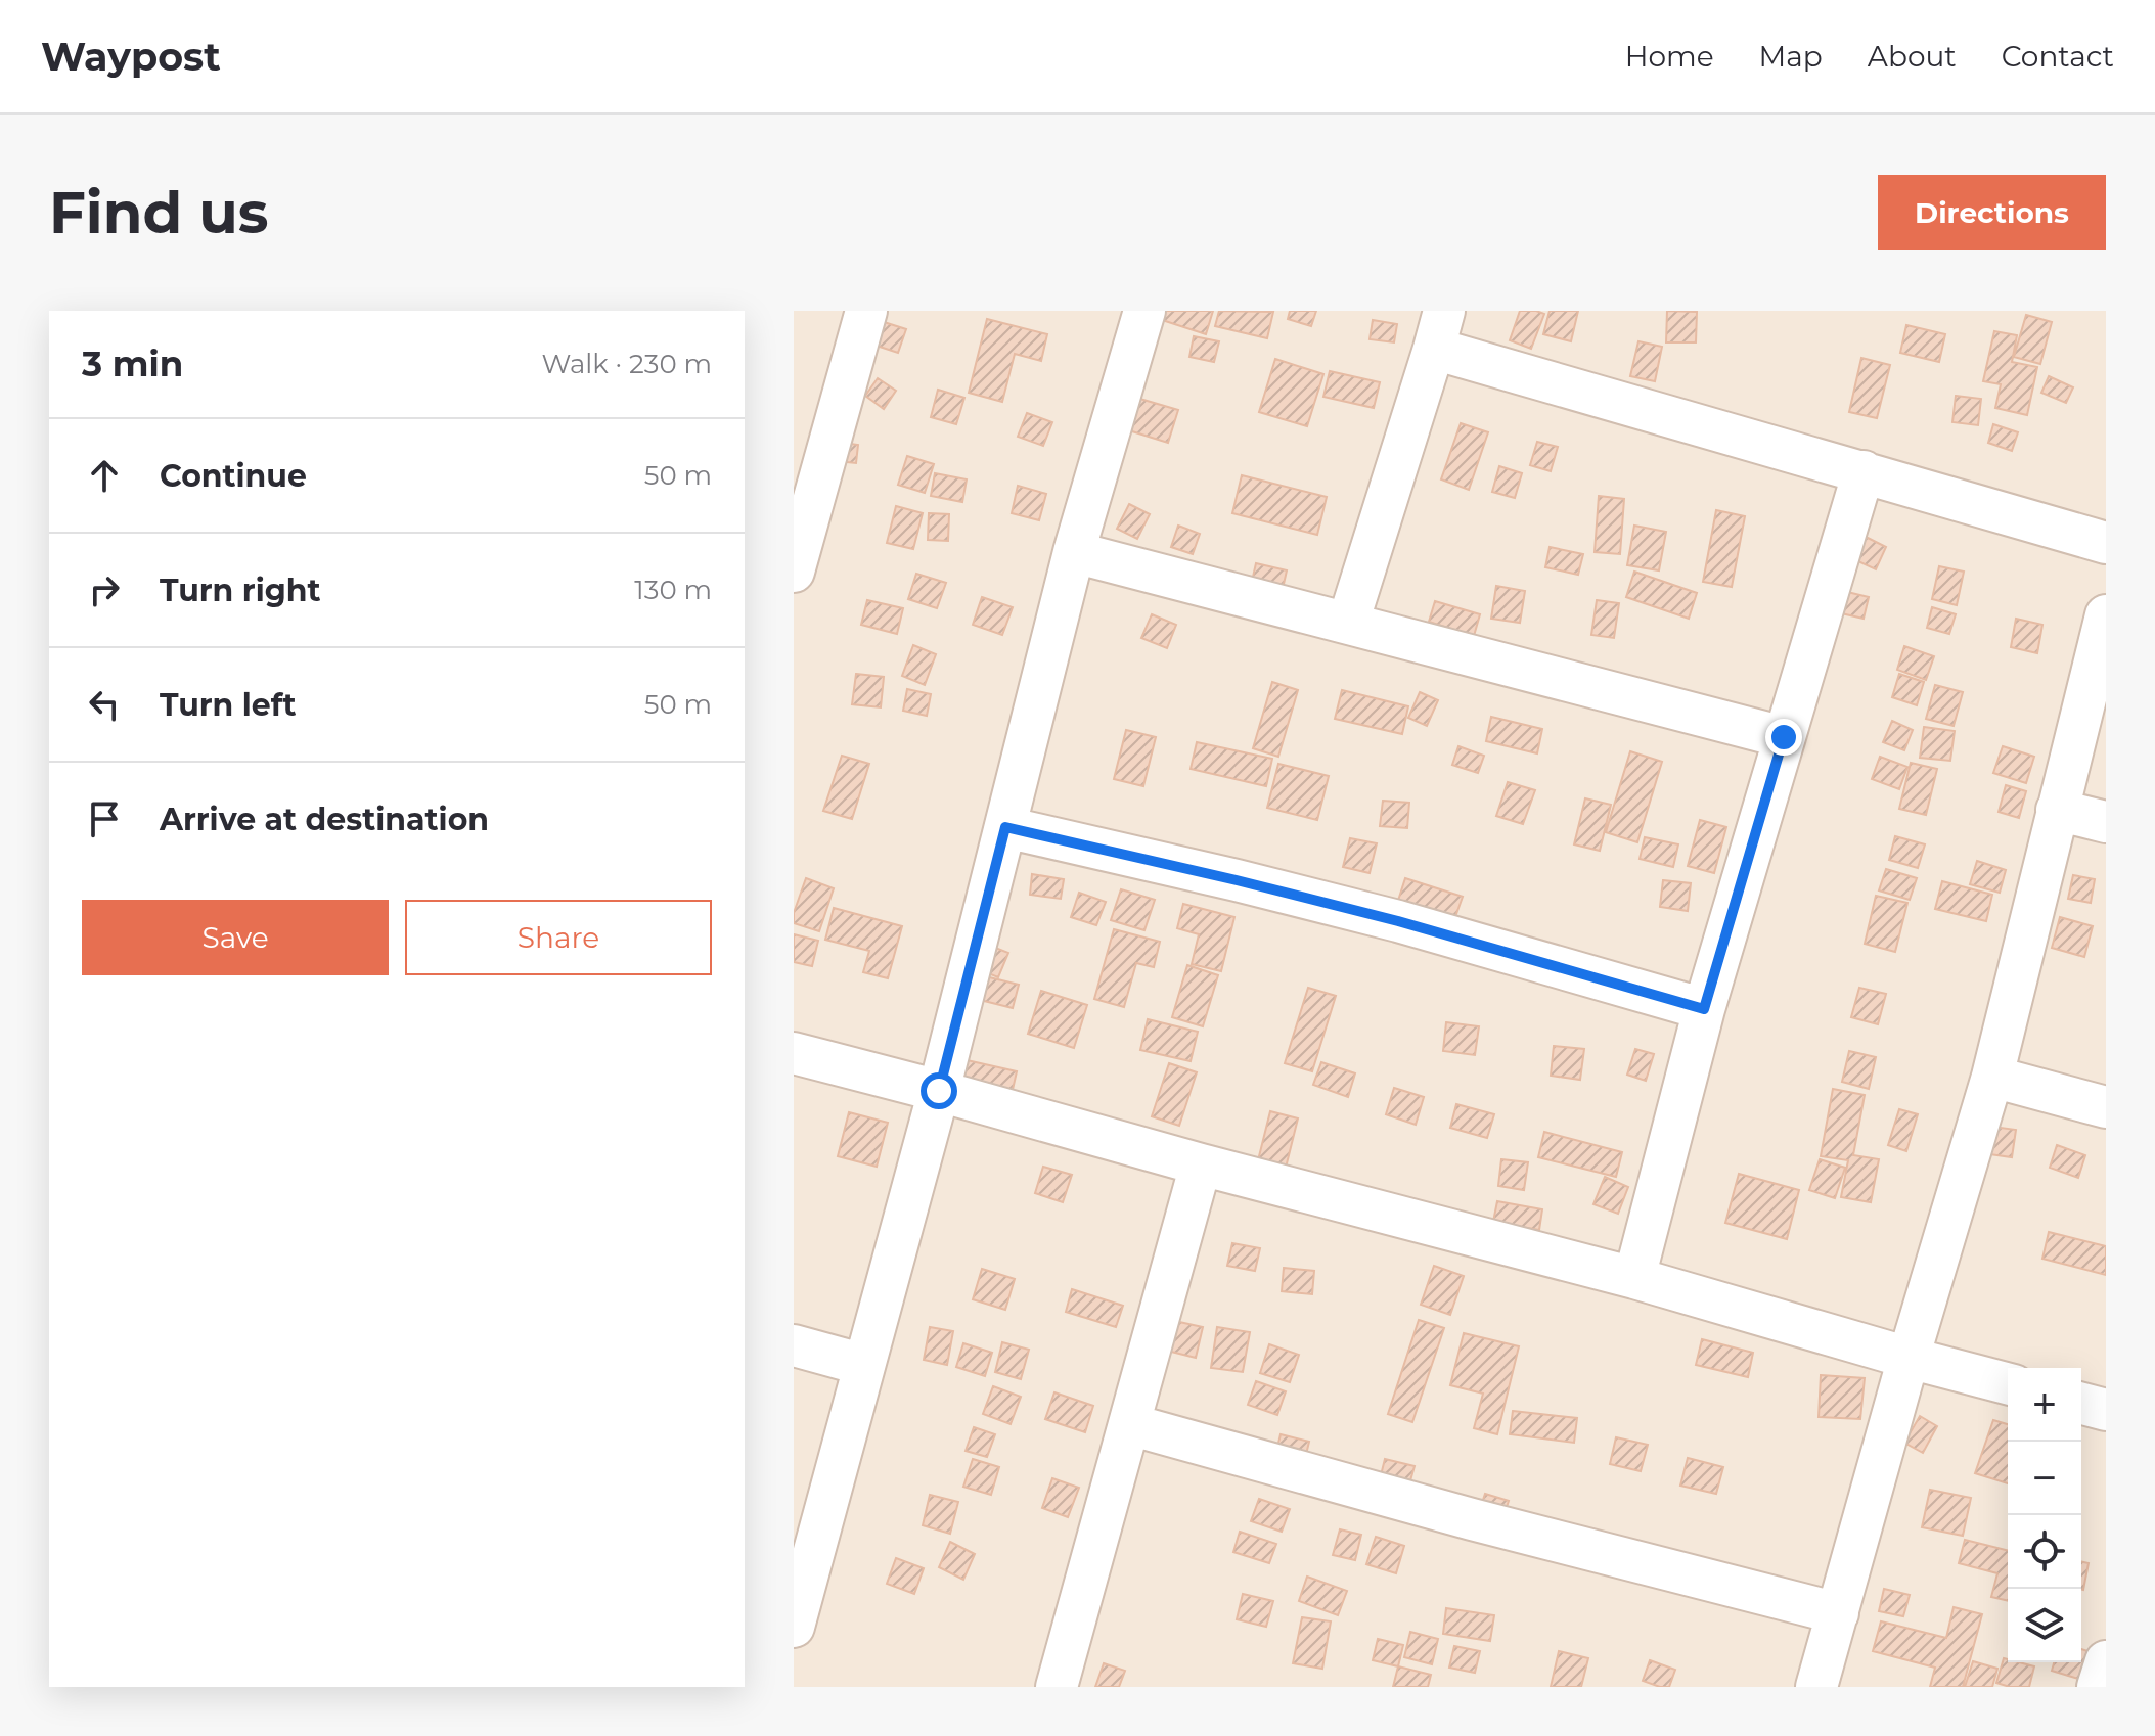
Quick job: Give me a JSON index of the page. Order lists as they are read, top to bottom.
{
  "page": {
    "header": "Waypost",
    "nav": [
      "Home",
      "Map",
      "About",
      "Contact"
    ],
    "buttons": [
      "Directions",
      ["Save", "Share"]
    ],
    "title": "Find us",
    "heading": ["3 min", "Walk · 230 m"],
    "list": [
      ["Continue", "50 m"],
      ["Turn right", "130 m"],
      ["Turn left", "50 m"],
      "Arrive at destination"
    ],
    "map_buttons": ["+", "−"]
  }
}
